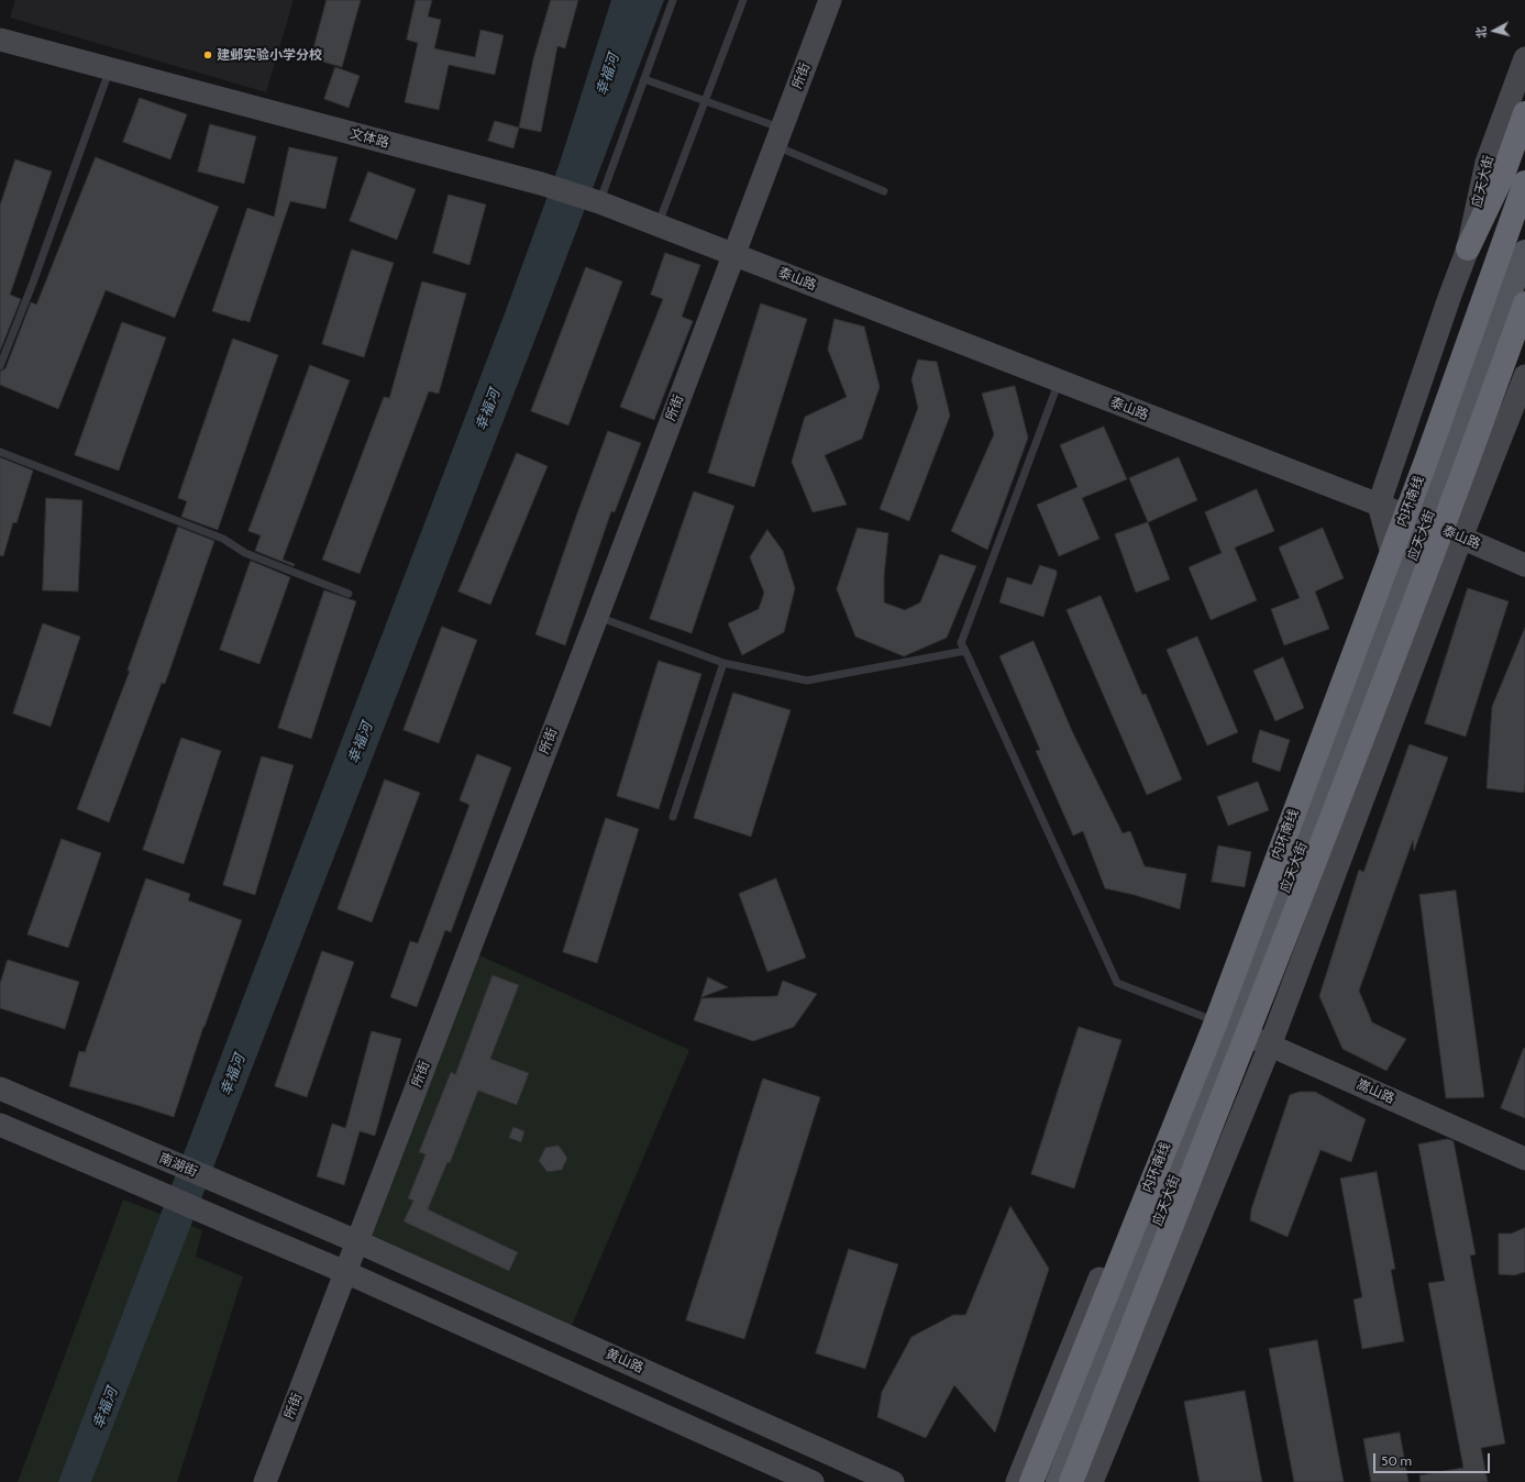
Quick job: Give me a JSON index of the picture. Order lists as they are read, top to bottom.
{
  "streets": {
    "highway": ["内环南线"],
    "main road": ["应天大街"],
    "street": [
      "所街",
      "文体路",
      "泰山路",
      "嵩山路",
      "南湖街",
      "黄山路"
    ]
  },
  "crossings": [
    ["所街", "文体路"],
    ["所街", "泰山路"],
    ["所街", "南湖街"],
    ["所街", "黄山路"],
    ["文体路", "泰山路"],
    ["应天大街", "泰山路"],
    ["应天大街", "嵩山路"],
    ["南湖街", "黄山路"]
  ],
  "water": ["幸福河"],
  "places": ["建邺实验小学分校"],
  "scale_bar": "50 m",
  "north": "left"
}
